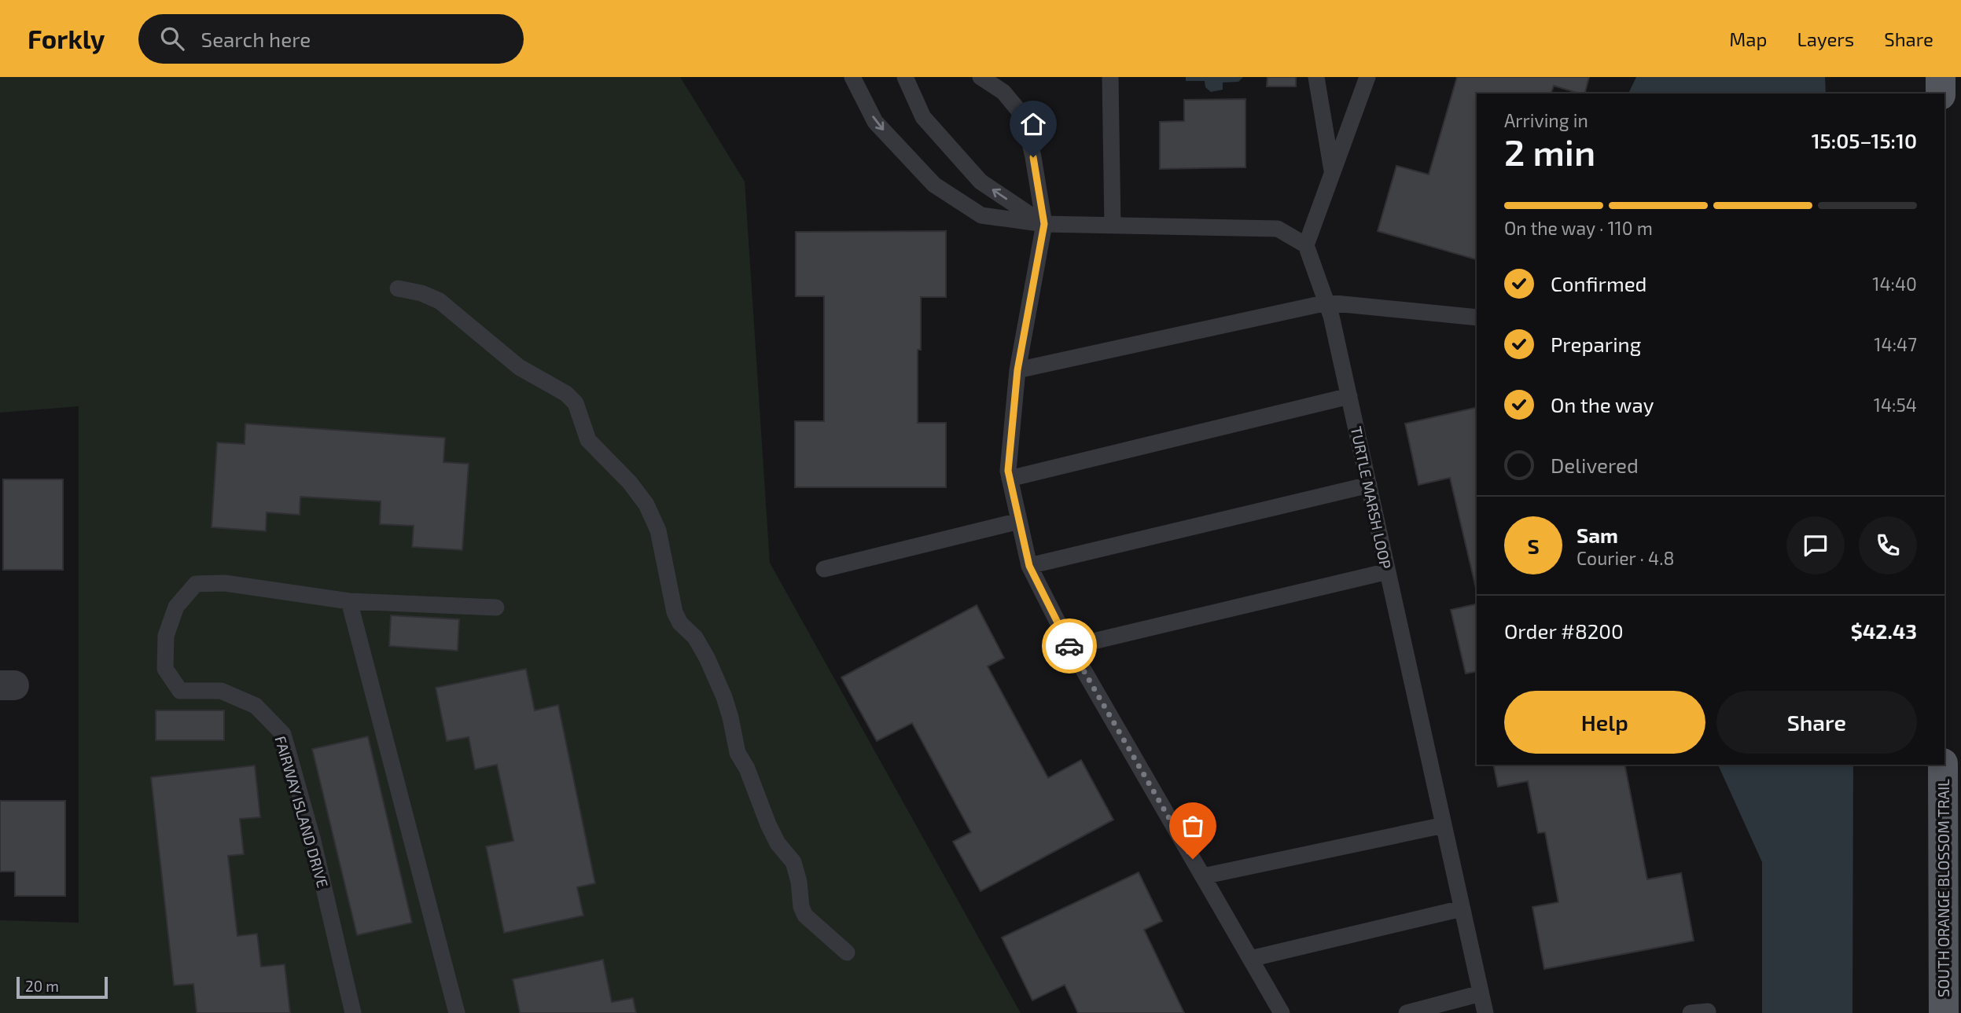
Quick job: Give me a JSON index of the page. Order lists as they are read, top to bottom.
{
  "streets": {
    "main road": ["SOUTH ORANGE BLOSSOM TRAIL"],
    "lane": ["TURTLE MARSH LOOP", "FAIRWAY ISLAND DRIVE"]
  },
  "scale_bar": "20 m",
  "page": {
    "header": "Forkly",
    "search": "Search here",
    "nav": ["Map", "Layers", "Share"],
    "heading": ["2 min", "Arriving in", "15:05–15:10"],
    "panel": [
      "Sam",
      "Courier · 4.8",
      "Order #8200",
      "$42.43"
    ],
    "bar": "On the way · 110 m",
    "list": [
      ["Confirmed", "14:40"],
      ["Preparing", "14:47"],
      ["On the way", "14:54"],
      "Delivered"
    ],
    "round": "S",
    "buttons": ["Help", "Share"],
    "scale": "20 m"
  }
}
